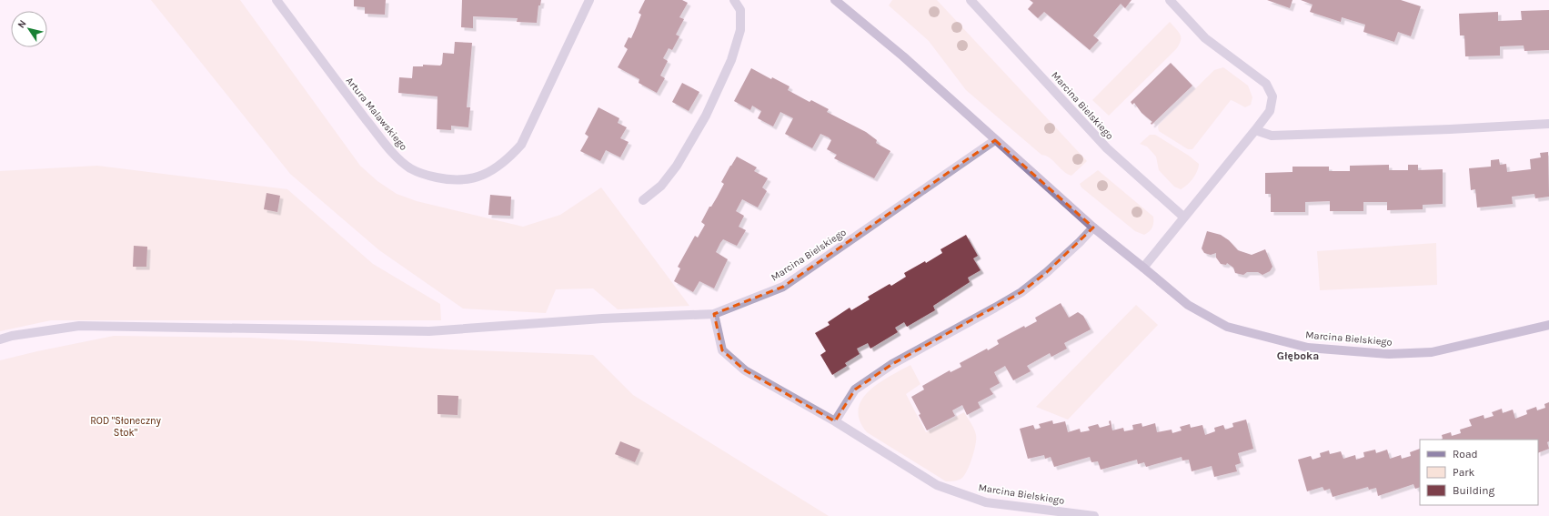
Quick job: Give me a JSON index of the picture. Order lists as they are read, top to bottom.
{
  "streets": {
    "street": ["Marcina Bielskiego", "Artura Malawskiego"]
  },
  "districts": ["Głęboka"],
  "parks": ["ROD \"Słoneczny Stok\""],
  "legend": ["Road", "Park", "Building"],
  "north": "top left"
}
